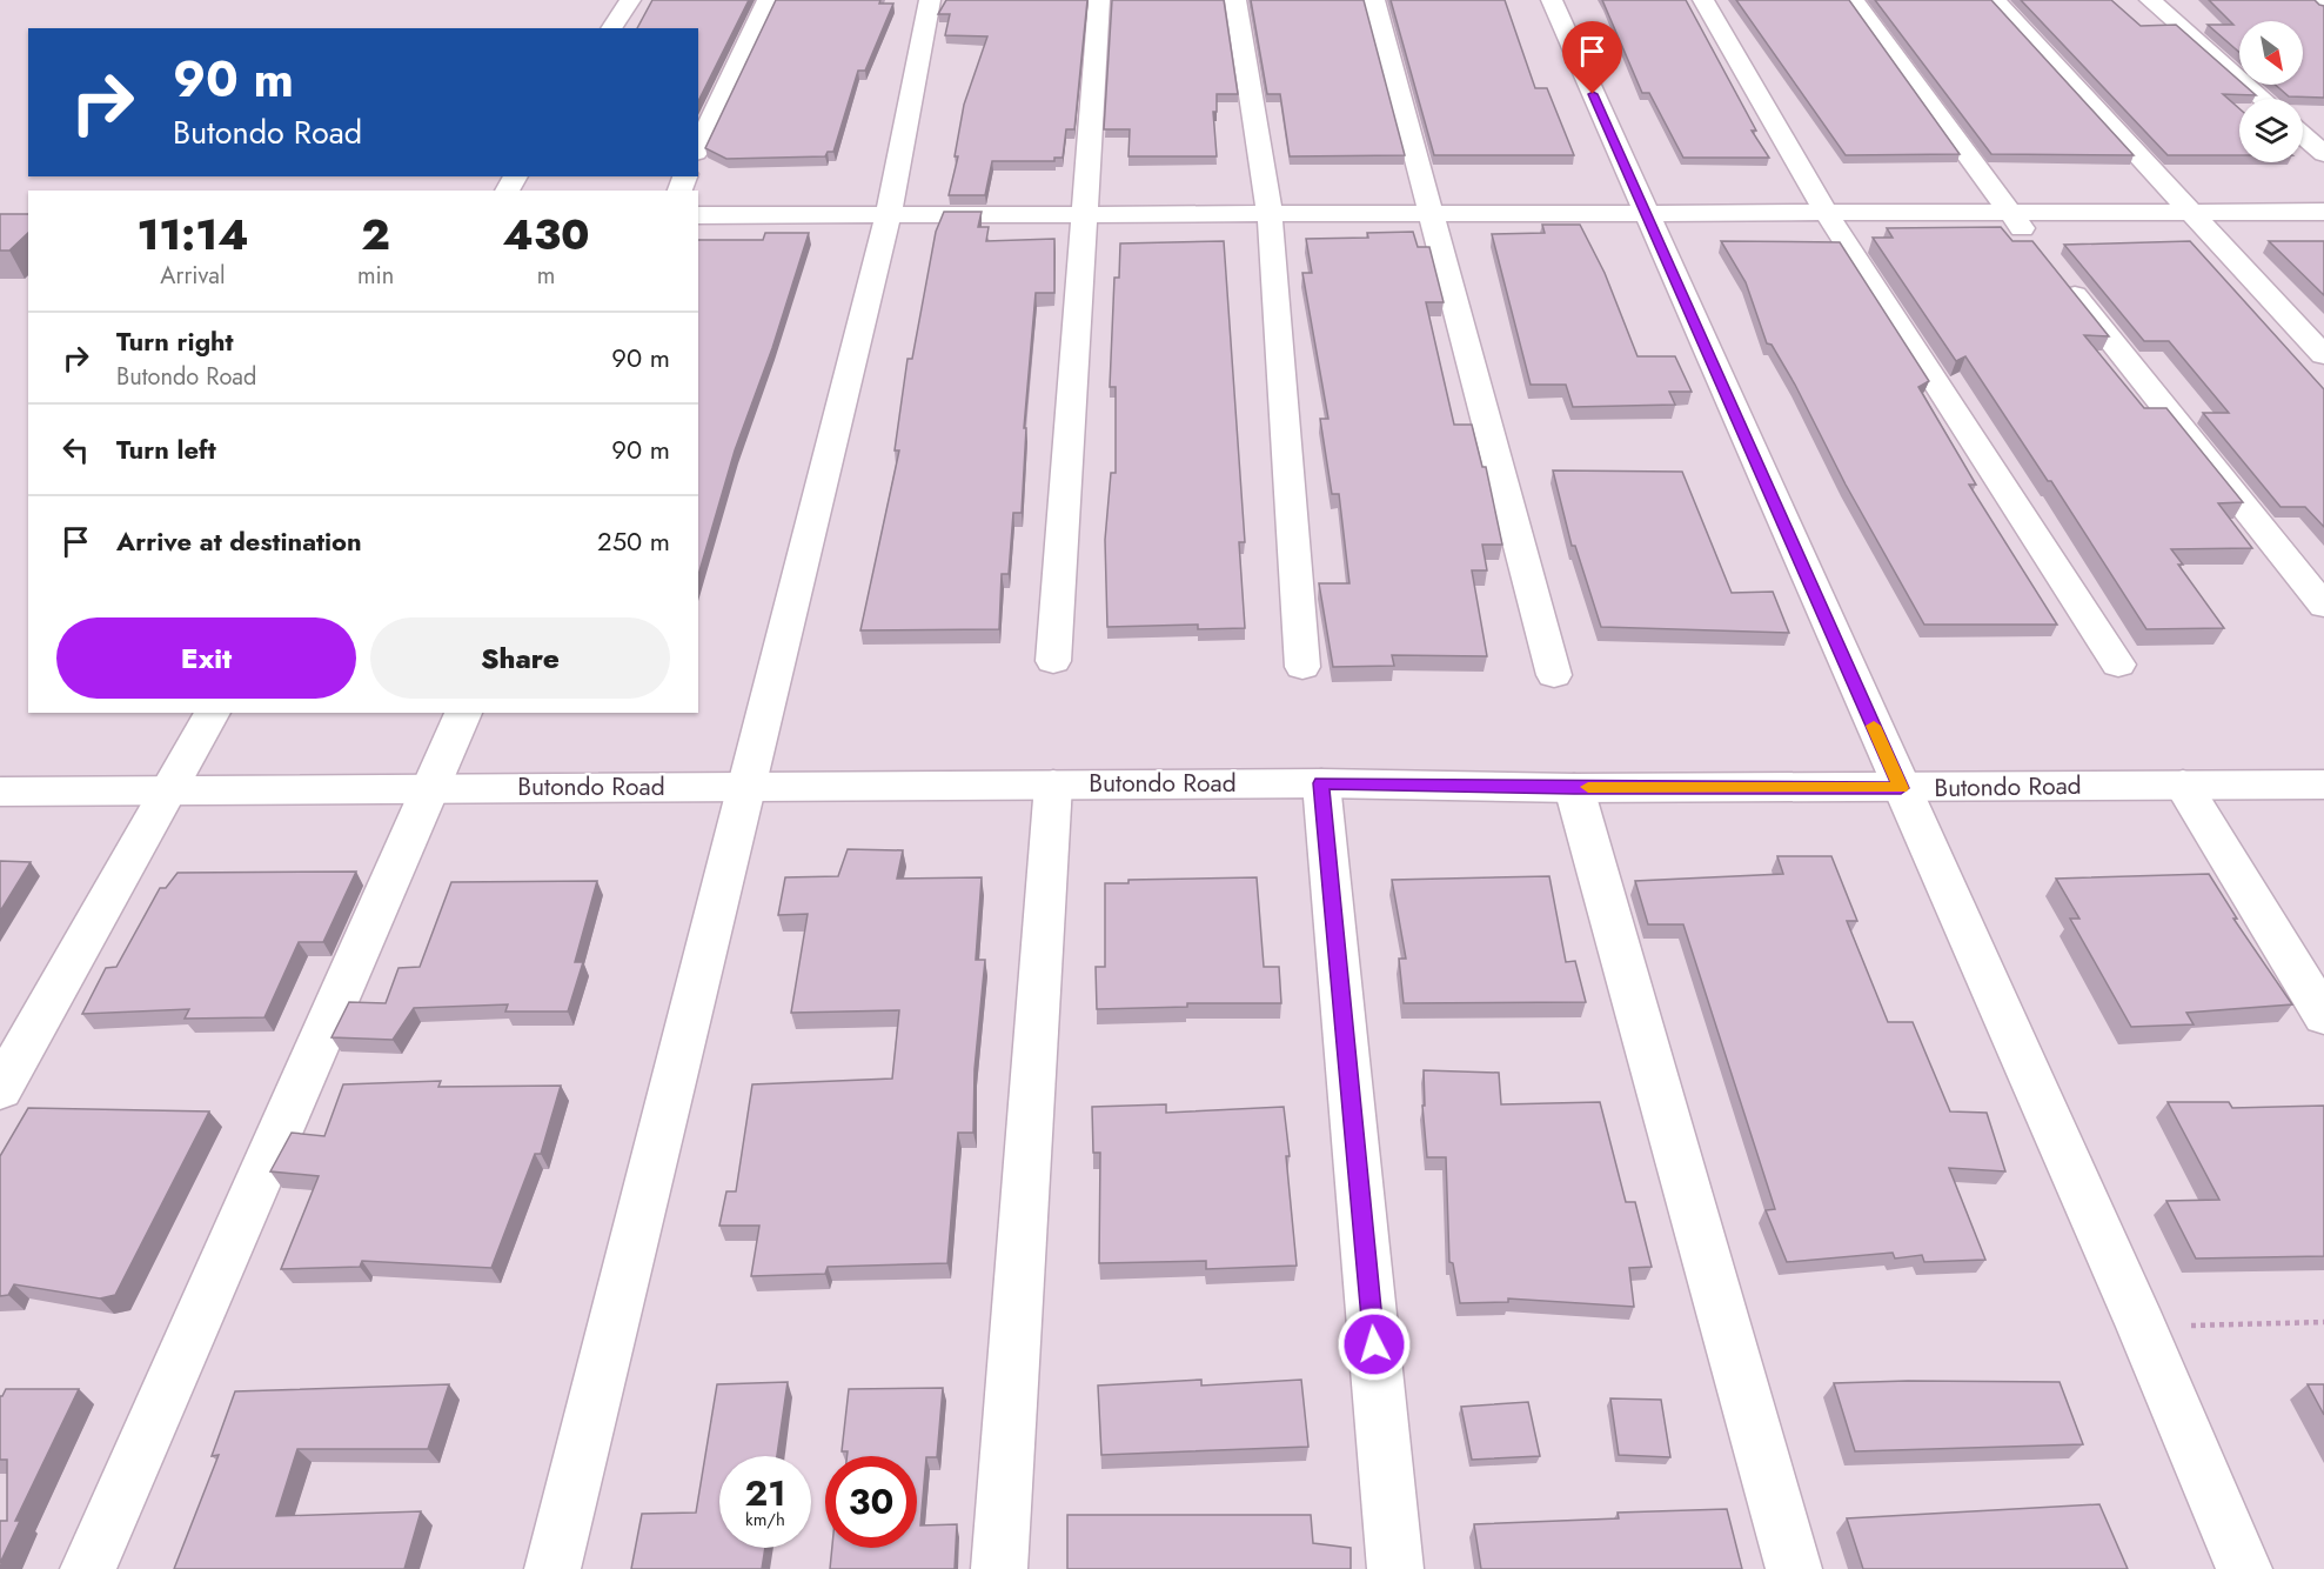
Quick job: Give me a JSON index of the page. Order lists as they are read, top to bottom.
{
  "streets": {
    "street": ["Butondo Road"]
  },
  "north": "bottom right",
  "page": {
    "turn": ["90 m", "Butondo Road"],
    "eta": [
      "11:14",
      "Arrival",
      "2",
      "min",
      "430",
      "m"
    ],
    "list": [
      {
        "name": "Turn right",
        "note": "Butondo Road",
        "value": "90 m"
      },
      {
        "name": "Turn left",
        "value": "90 m"
      },
      {
        "name": "Arrive at destination",
        "value": "250 m"
      }
    ],
    "buttons": ["Exit", "Share"],
    "speed": "21 km/h",
    "limit": "30"
  }
}
